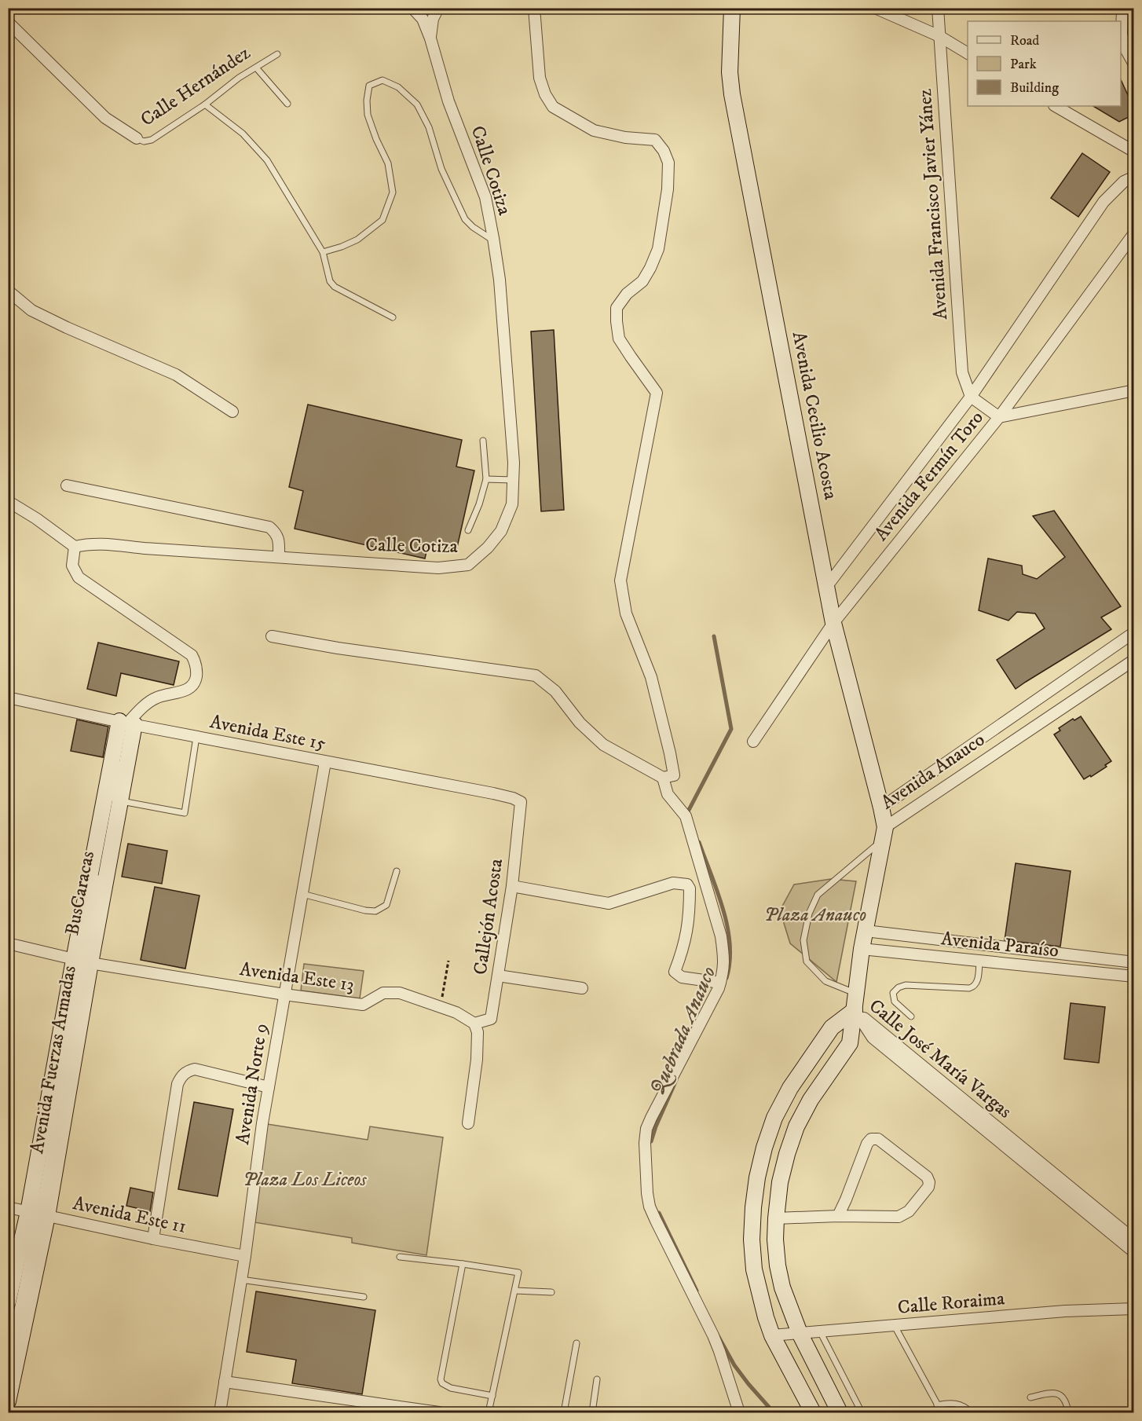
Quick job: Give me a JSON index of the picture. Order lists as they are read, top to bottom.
{
  "streets": {
    "main road": ["Avenida Cecilio Acosta", "Avenida Anauco", "Avenida Fuerzas Armadas"],
    "street": [
      "Calle Hernández",
      "Calle Cotiza",
      "Avenida Francisco Javier Yánez",
      "Avenida Fermín Toro",
      "Avenida Este 15",
      "Callejón Acosta",
      "Avenida Paraíso",
      "Avenida Este 13",
      "Calle José María Vargas",
      "Avenida Norte 9",
      "Avenida Este 11",
      "Calle Roraima"
    ],
    "lane": ["BusCaracas"]
  },
  "crossings": [
    ["Avenida Francisco Javier Yánez", "Avenida Fermín Toro"],
    ["Avenida Cecilio Acosta", "Avenida Fermín Toro"],
    ["Avenida Cecilio Acosta", "Avenida Anauco"],
    ["Avenida Este 15", "Callejón Acosta"],
    ["Avenida Este 15", "Avenida Fuerzas Armadas"],
    ["Avenida Este 15", "Avenida Norte 9"],
    ["Avenida Anauco", "Avenida Paraíso"],
    ["Avenida Anauco", "Calle José María Vargas"],
    ["Avenida Anauco", "Calle Roraima"],
    ["BusCaracas", "Avenida Este 13"],
    ["BusCaracas", "Avenida Fuerzas Armadas"],
    ["Callejón Acosta", "Avenida Este 13"],
    ["Avenida Este 13", "Avenida Fuerzas Armadas"],
    ["Avenida Este 13", "Avenida Norte 9"],
    ["Avenida Fuerzas Armadas", "Avenida Este 11"],
    ["Avenida Norte 9", "Avenida Este 11"]
  ],
  "water": ["Quebrada Anauco"],
  "parks": ["Plaza Anauco", "Plaza Los Liceos"],
  "legend": ["Road", "Park", "Building"]
}
